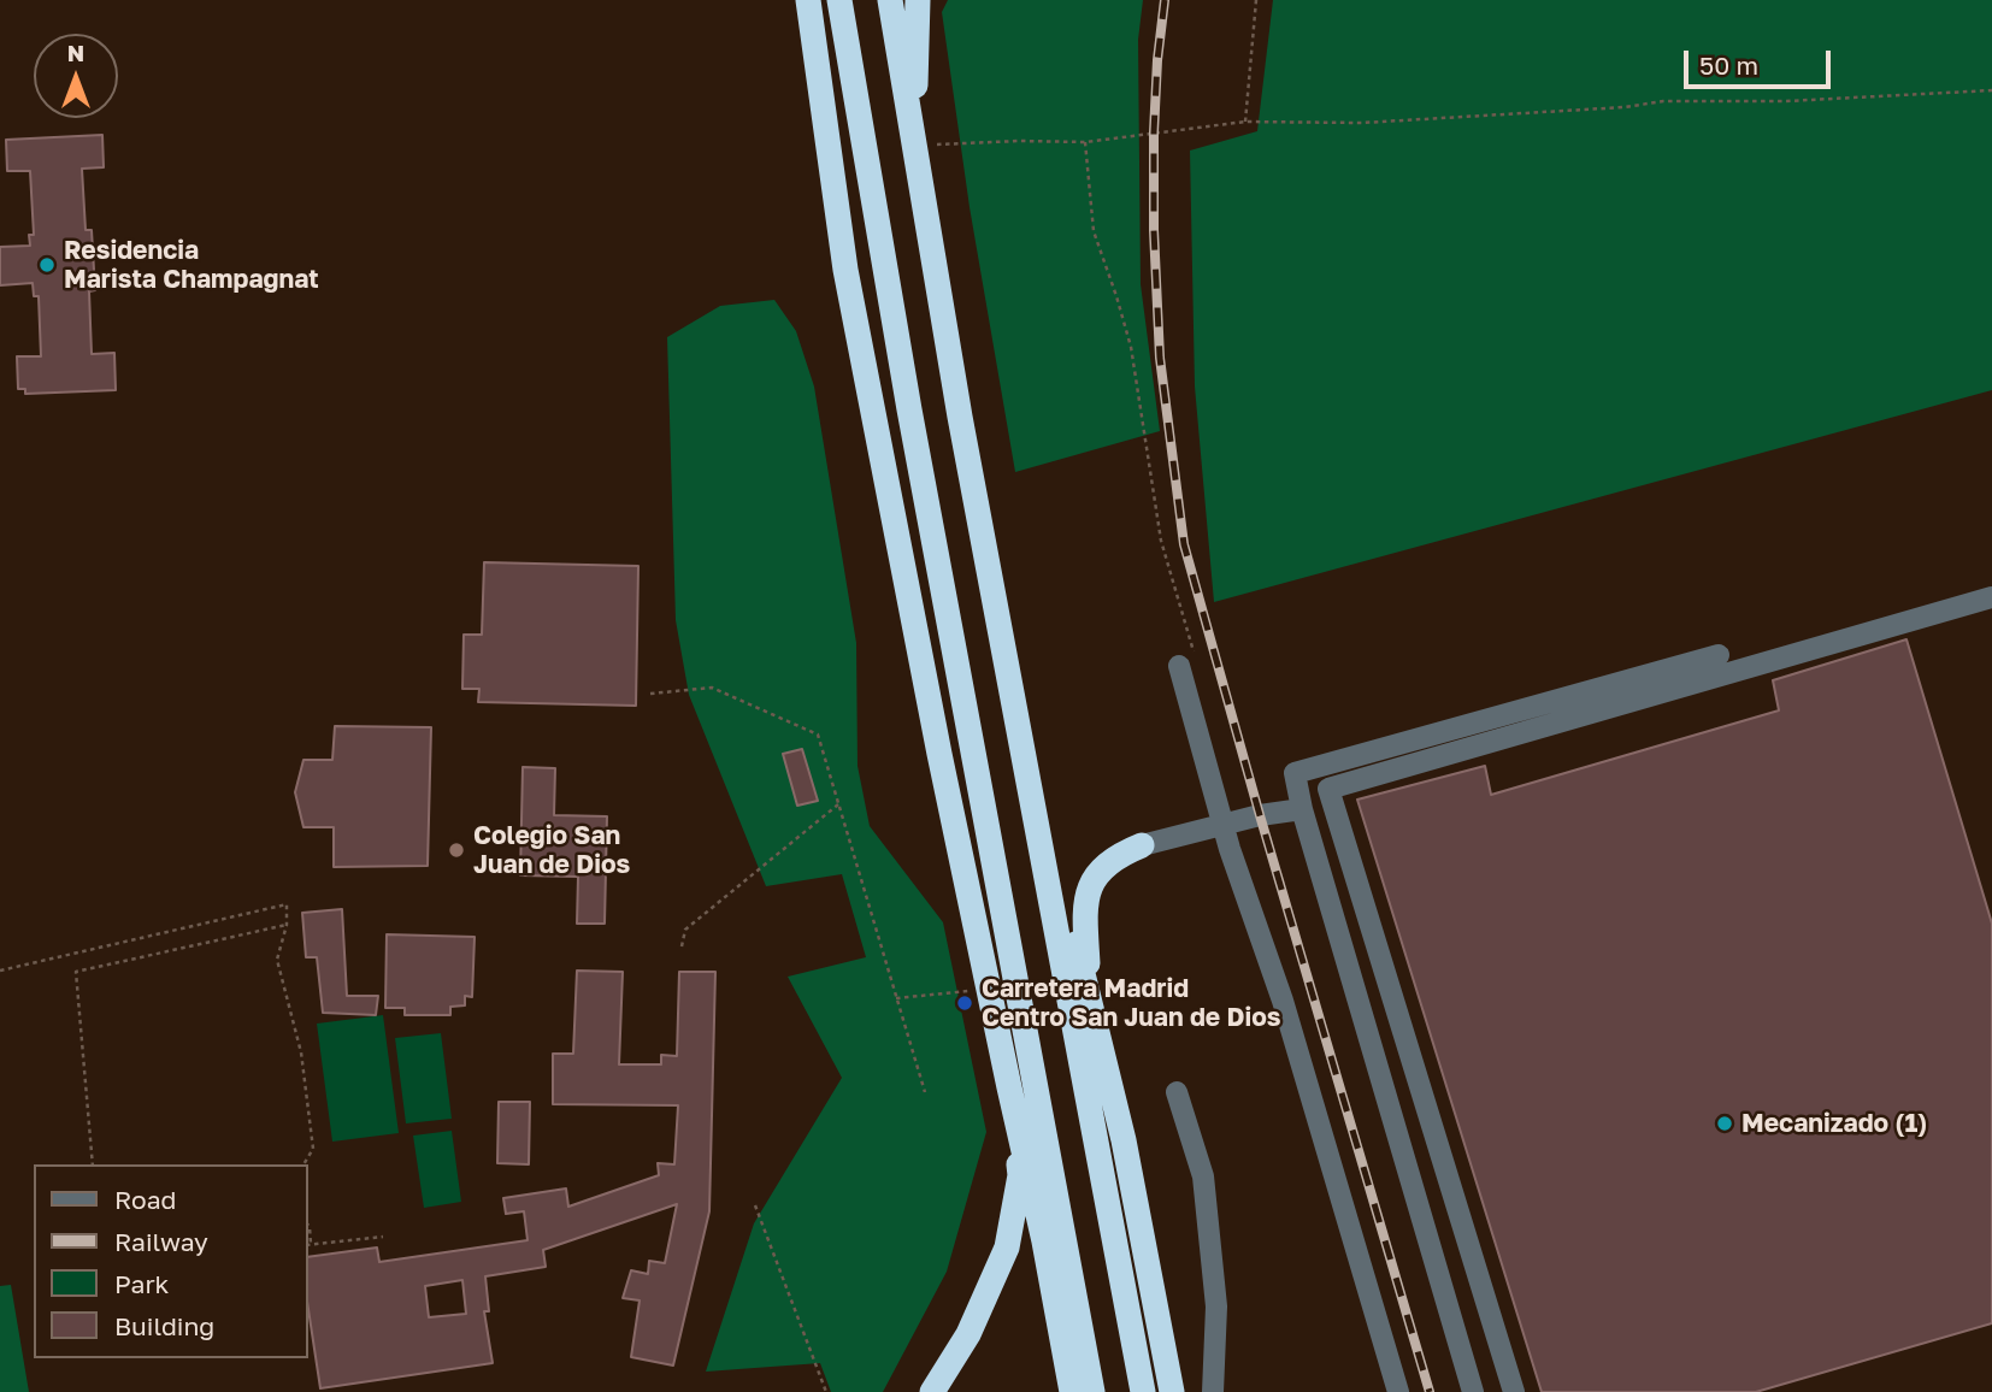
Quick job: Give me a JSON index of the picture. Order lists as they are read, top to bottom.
{
  "places": [
    "Residencia Marista Champagnat",
    "Colegio San Juan de Dios",
    "Carretera Madrid Centro San Juan de Dios",
    "Mecanizado (1)"
  ],
  "legend": [
    "Road",
    "Railway",
    "Park",
    "Building"
  ],
  "scale_bar": "50 m",
  "north": "top"
}
